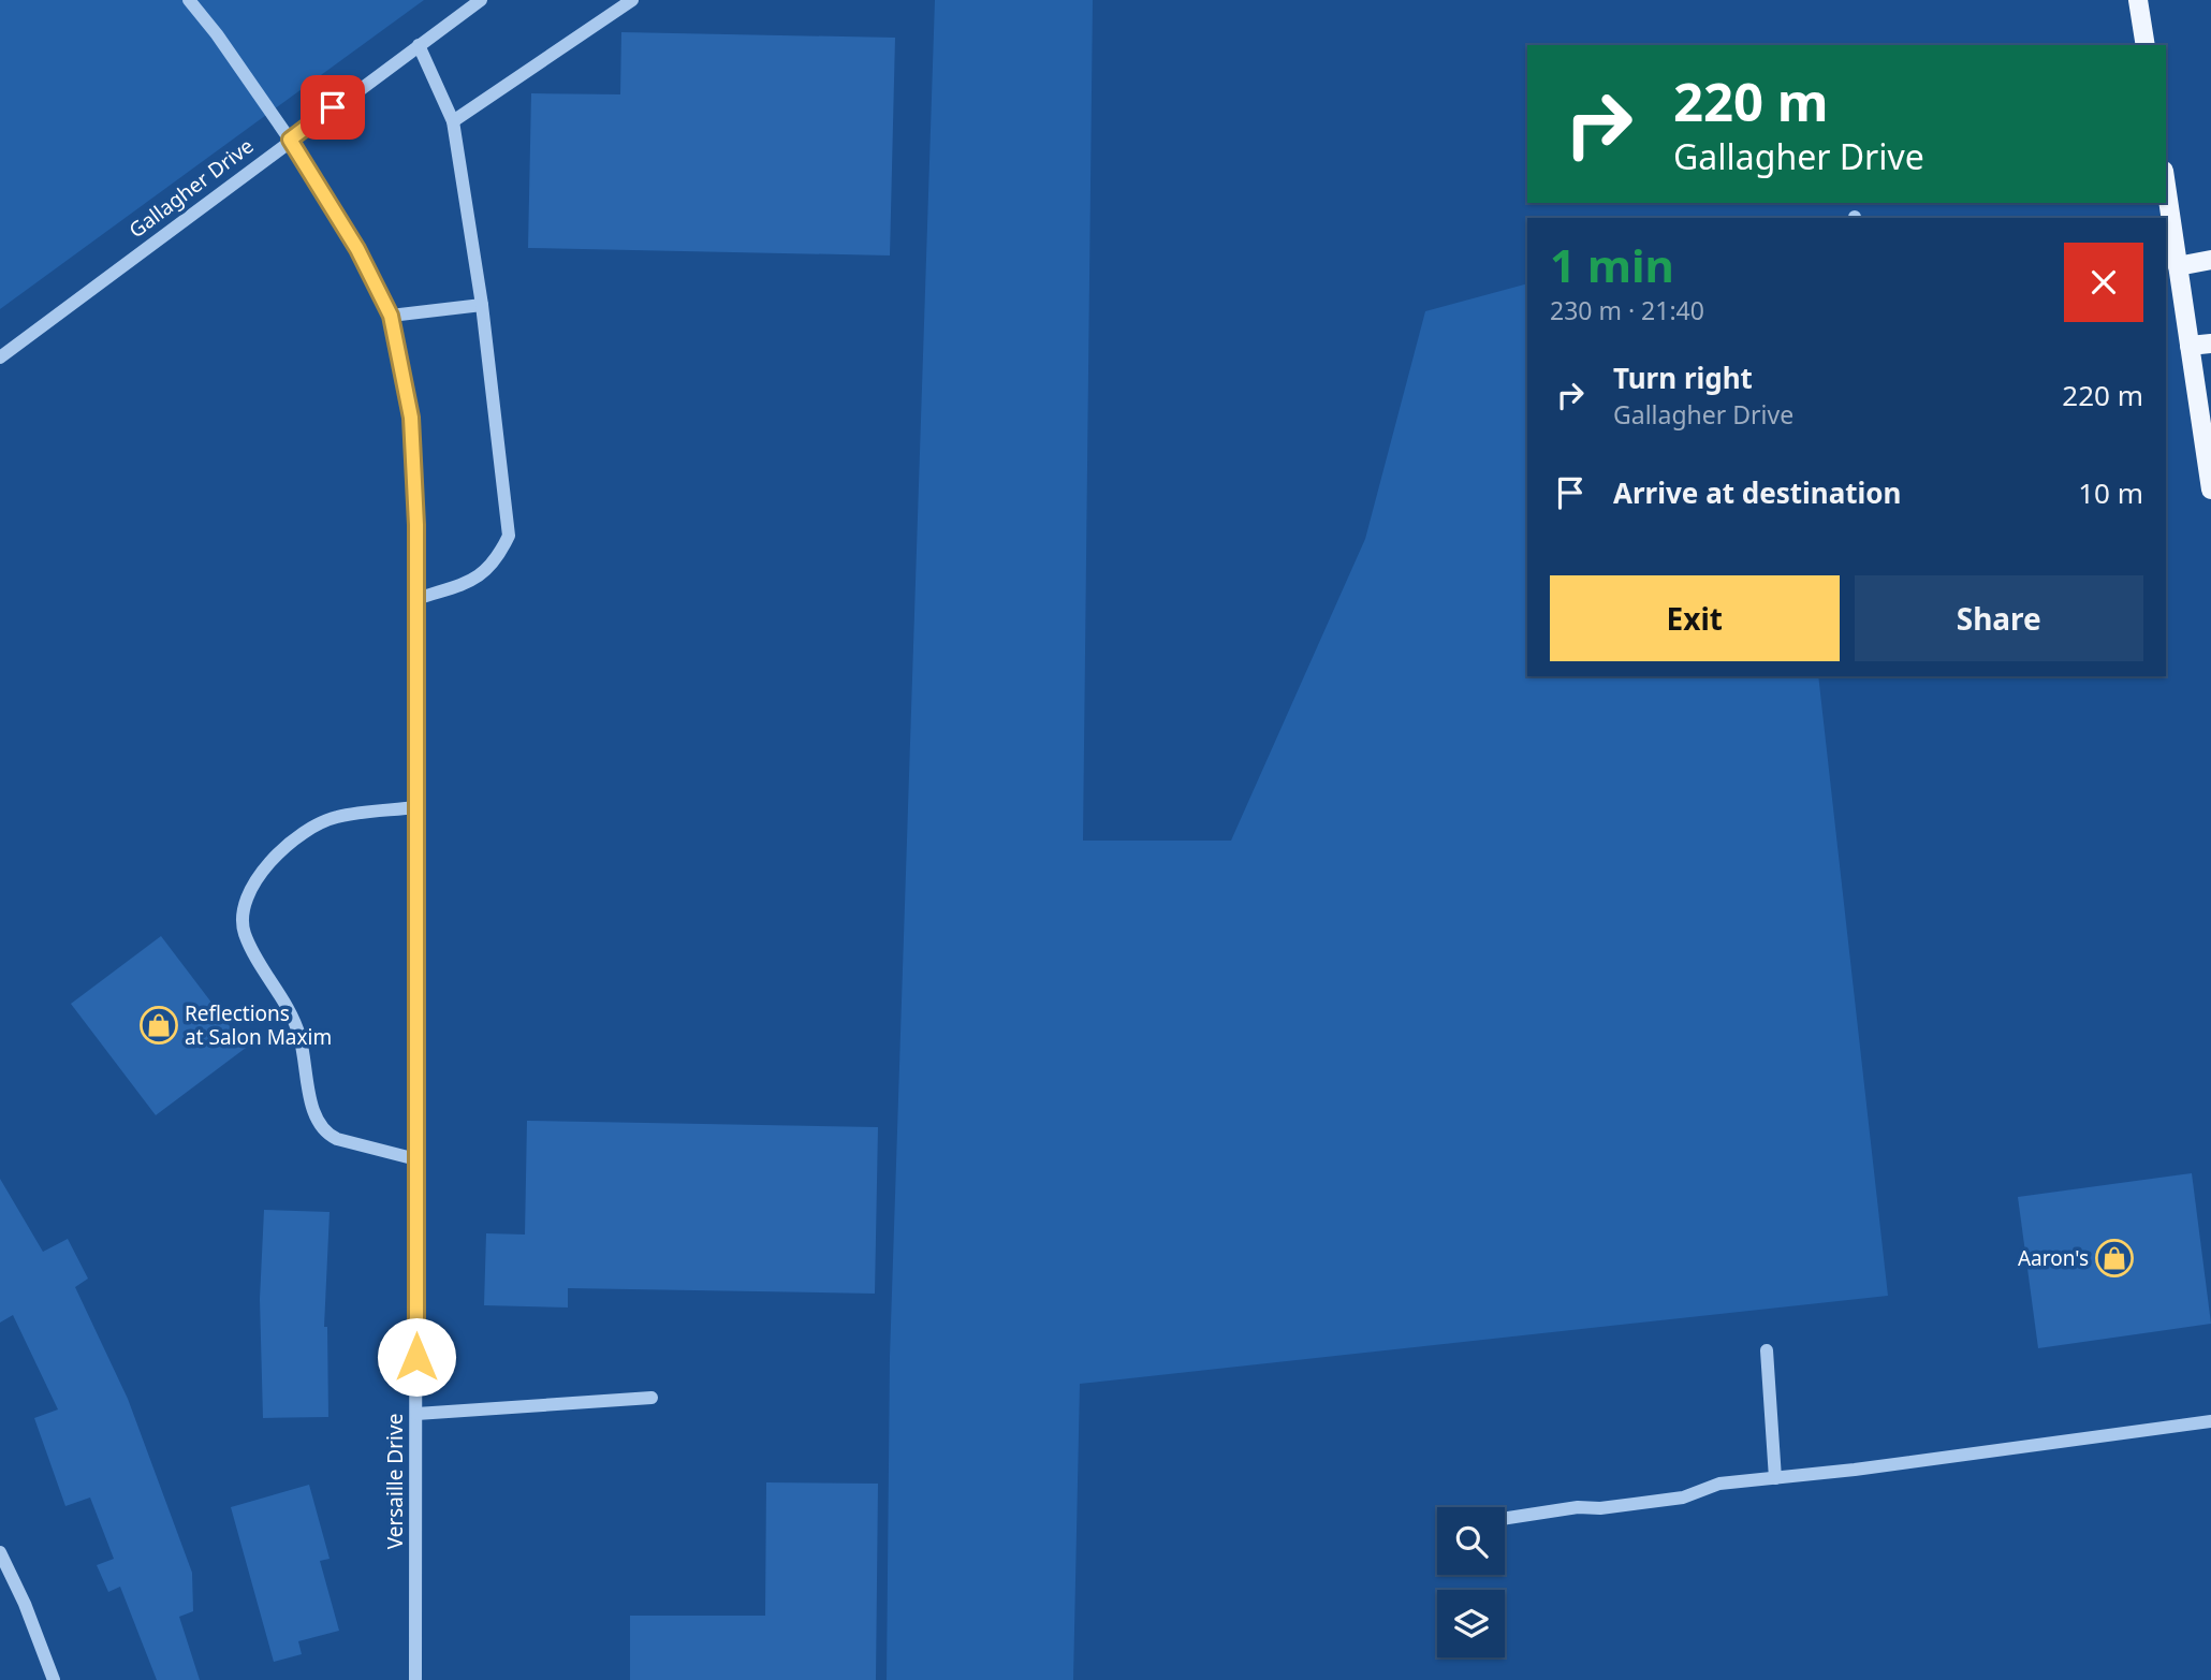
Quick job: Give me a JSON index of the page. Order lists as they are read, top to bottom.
{
  "streets": {
    "street": ["Gallagher Drive", "Versaille Drive"]
  },
  "crossings": [
    ["Gallagher Drive", "Versaille Drive"]
  ],
  "places": {
    "shop": ["Reflections at Salon Maxim", "Aaron's"]
  },
  "page": {
    "turn": ["220 m", "Gallagher Drive"],
    "heading": ["1 min", "230 m · 21:40"],
    "list": [
      {
        "name": "Turn right",
        "note": "Gallagher Drive",
        "value": "220 m"
      },
      {
        "name": "Arrive at destination",
        "value": "10 m"
      }
    ],
    "buttons": ["Exit", "Share"]
  }
}
